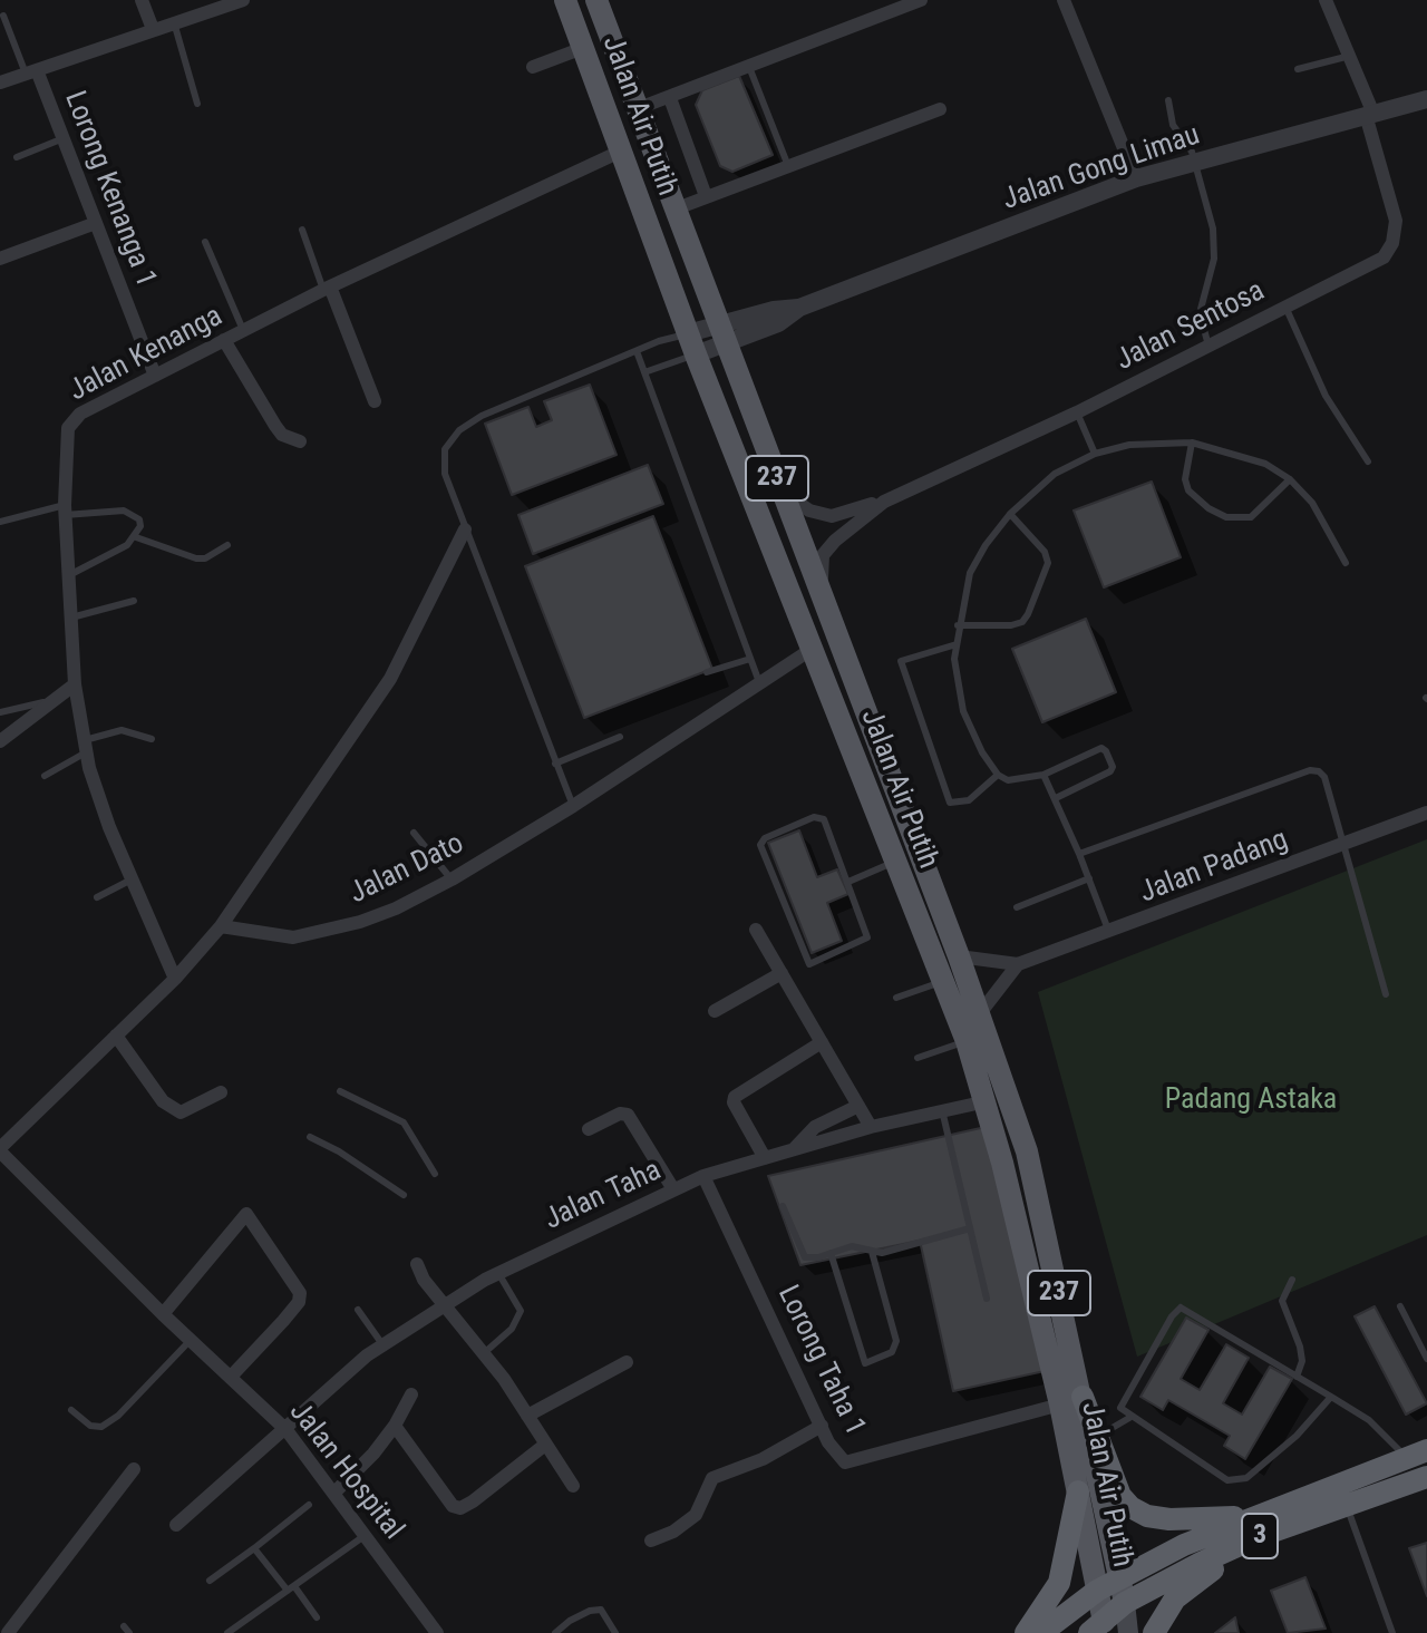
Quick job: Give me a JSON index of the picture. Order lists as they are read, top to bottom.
{
  "streets": {
    "highway": ["3"],
    "main road": ["Jalan Air Putih", "237"],
    "street": [
      "Jalan Gong Limau",
      "Lorong Kenanga 1",
      "Jalan Sentosa",
      "Jalan Kenanga",
      "Jalan Padang",
      "Jalan Dato",
      "Jalan Taha",
      "Lorong Taha 1",
      "Jalan Hospital"
    ]
  },
  "crossings": [
    ["Jalan Air Putih", "Jalan Gong Limau"],
    ["Jalan Air Putih", "Jalan Kenanga"],
    ["Jalan Air Putih", "Jalan Dato"],
    ["Jalan Air Putih", "Jalan Taha"],
    ["Jalan Air Putih", "Lorong Taha 1"],
    ["Jalan Air Putih", "3"],
    ["Jalan Gong Limau", "Jalan Sentosa"],
    ["Lorong Kenanga 1", "Jalan Kenanga"],
    ["Jalan Taha", "Lorong Taha 1"],
    ["Jalan Taha", "Jalan Hospital"]
  ],
  "parks": ["Padang Astaka"]
}
